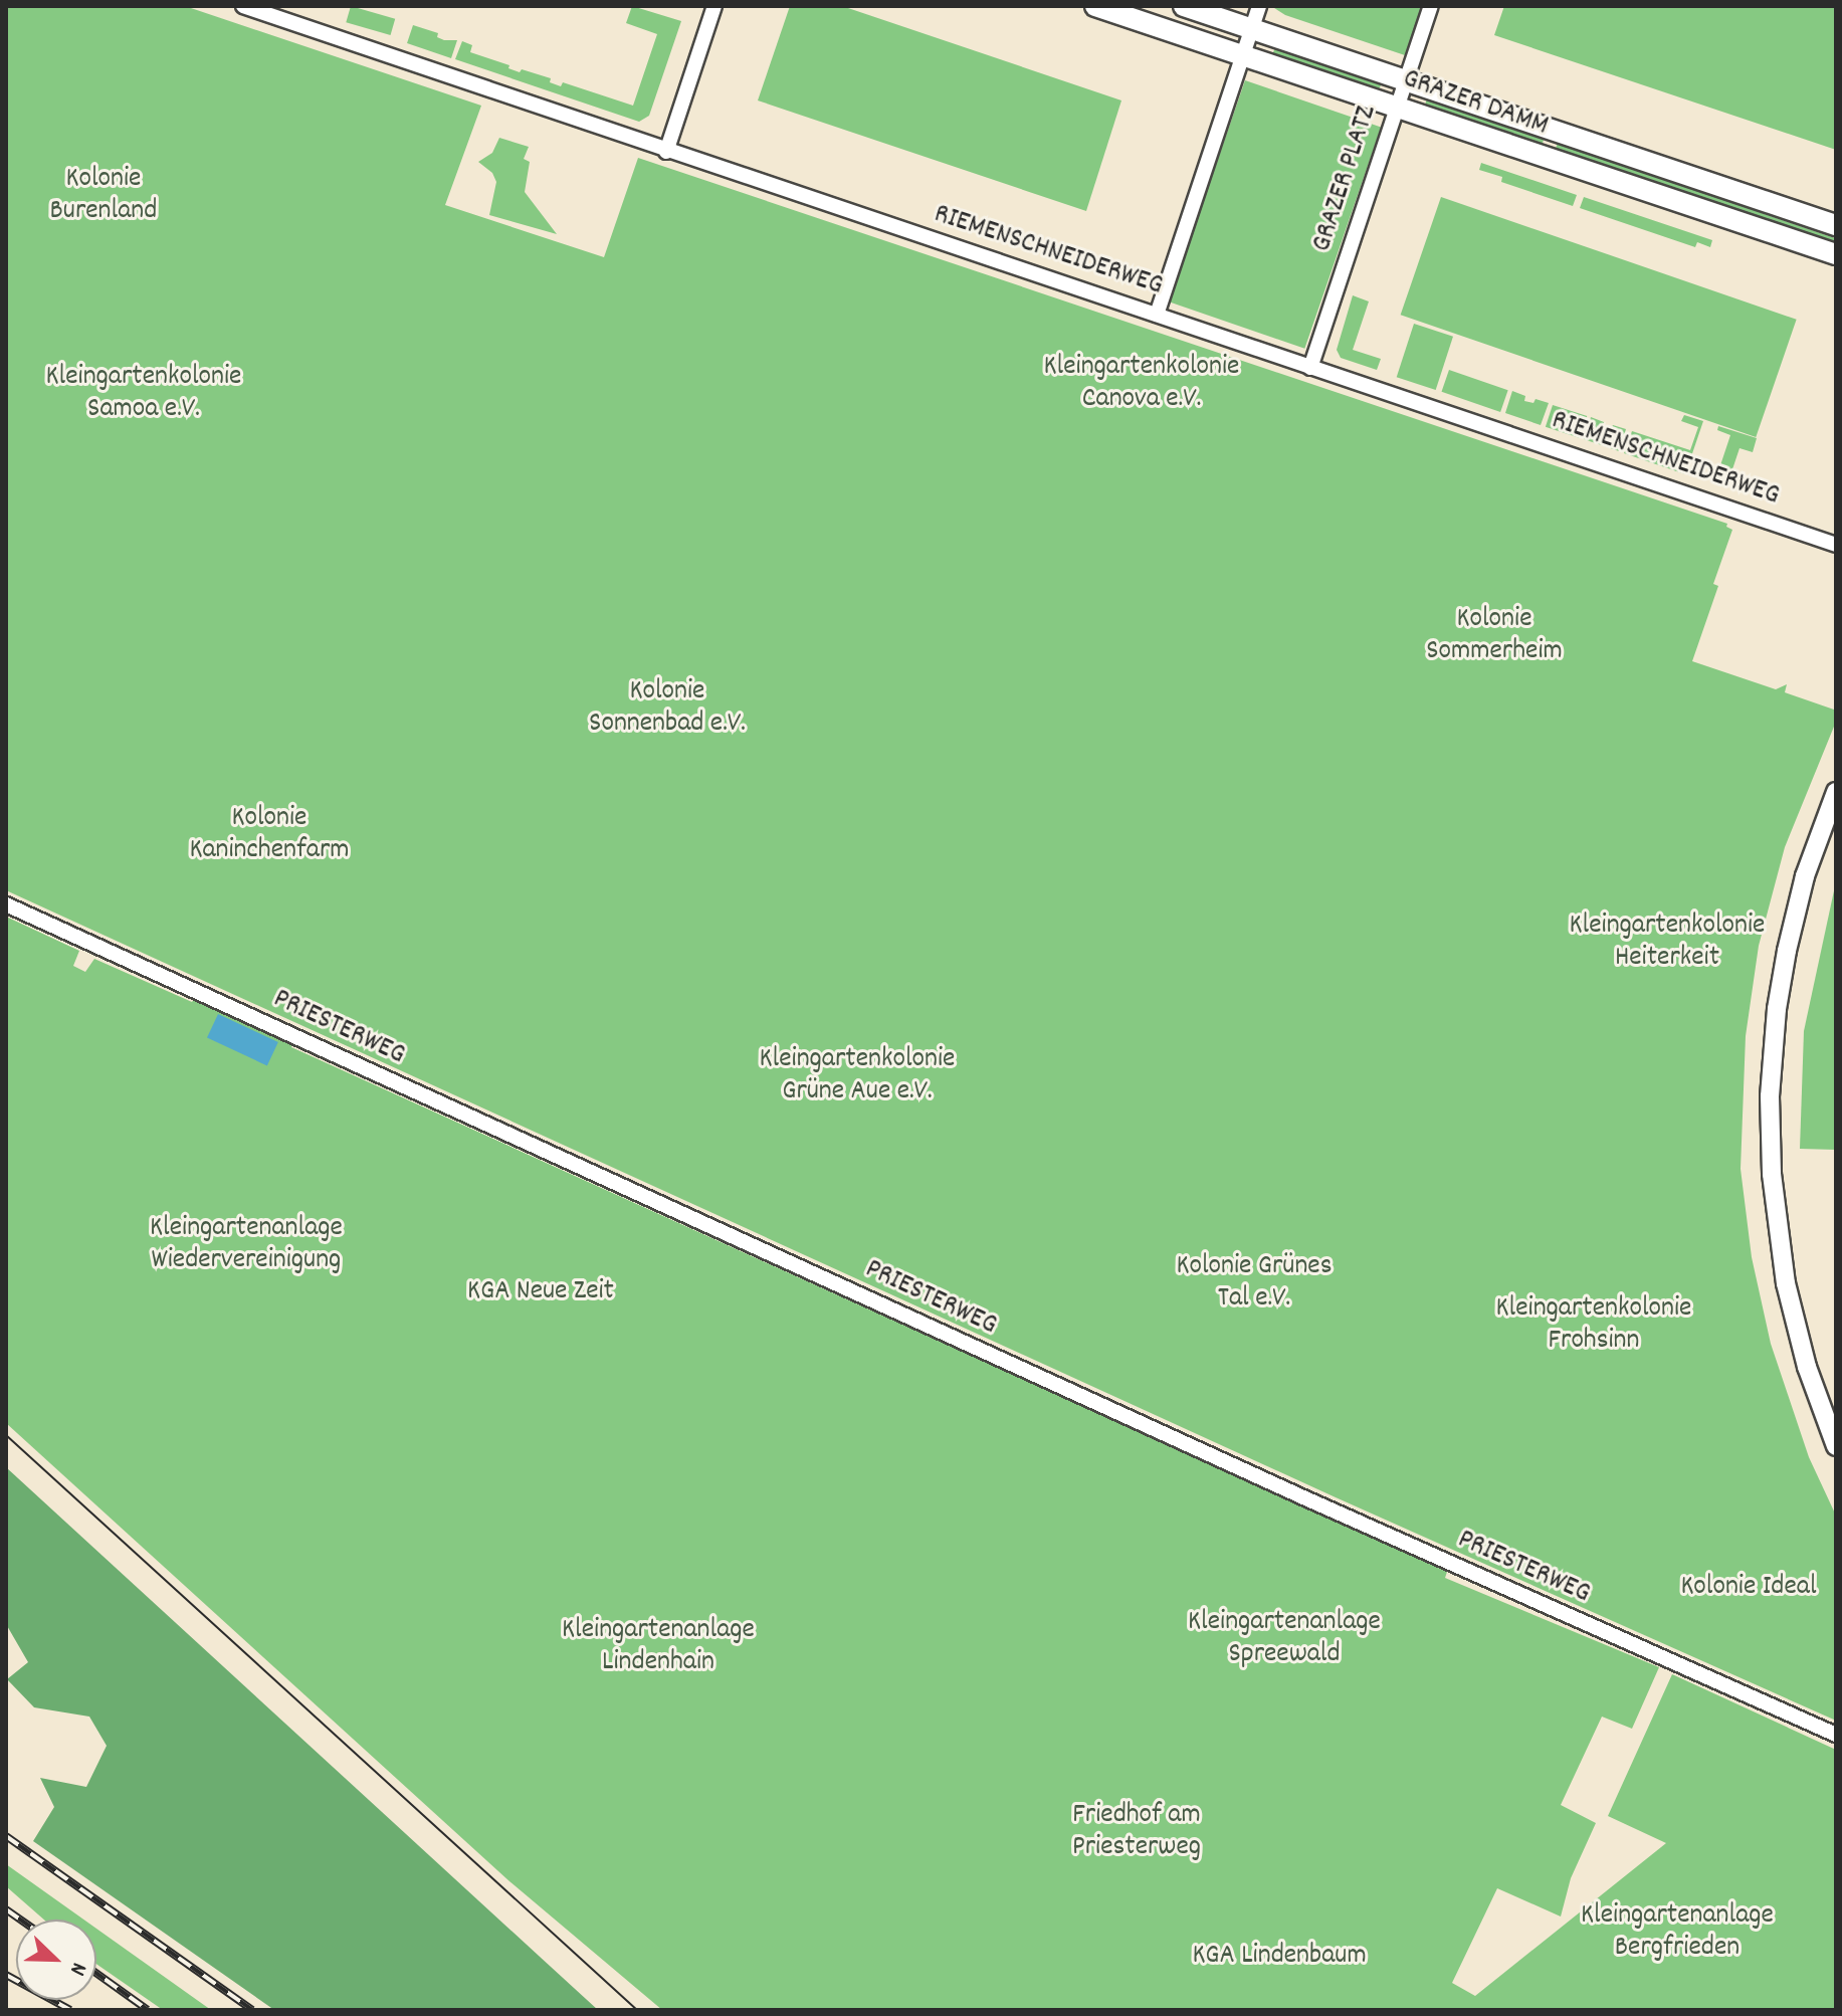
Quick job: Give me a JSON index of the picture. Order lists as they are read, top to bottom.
{
  "streets": {
    "main road": ["GRAZER DAMM"],
    "street": ["GRAZER PLATZ", "RIEMENSCHNEIDERWEG", "PRIESTERWEG"]
  },
  "crossings": [
    ["GRAZER DAMM", "GRAZER PLATZ"],
    ["GRAZER PLATZ", "RIEMENSCHNEIDERWEG"]
  ],
  "parks": [
    "Kolonie Burenland",
    "Kleingartenkolonie Canova e.V.",
    "Kleingartenkolonie Samoa e.V.",
    "Kolonie Sommerheim",
    "Kolonie Sonnenbad e.V.",
    "Kolonie Kaninchenfarm",
    "Kleingartenkolonie Heiterkeit",
    "Kleingartenkolonie Grüne Aue e.V.",
    "Kleingartenanlage Wiedervereinigung",
    "Kolonie Grünes Tal e.V.",
    "KGA Neue Zeit",
    "Kleingartenkolonie Frohsinn",
    "Kolonie Ideal",
    "Kleingartenanlage Spreewald",
    "Kleingartenanlage Lindenhain",
    "Friedhof am Priesterweg",
    "Kleingartenanlage Bergfrieden",
    "KGA Lindenbaum"
  ],
  "north": "bottom right"
}
